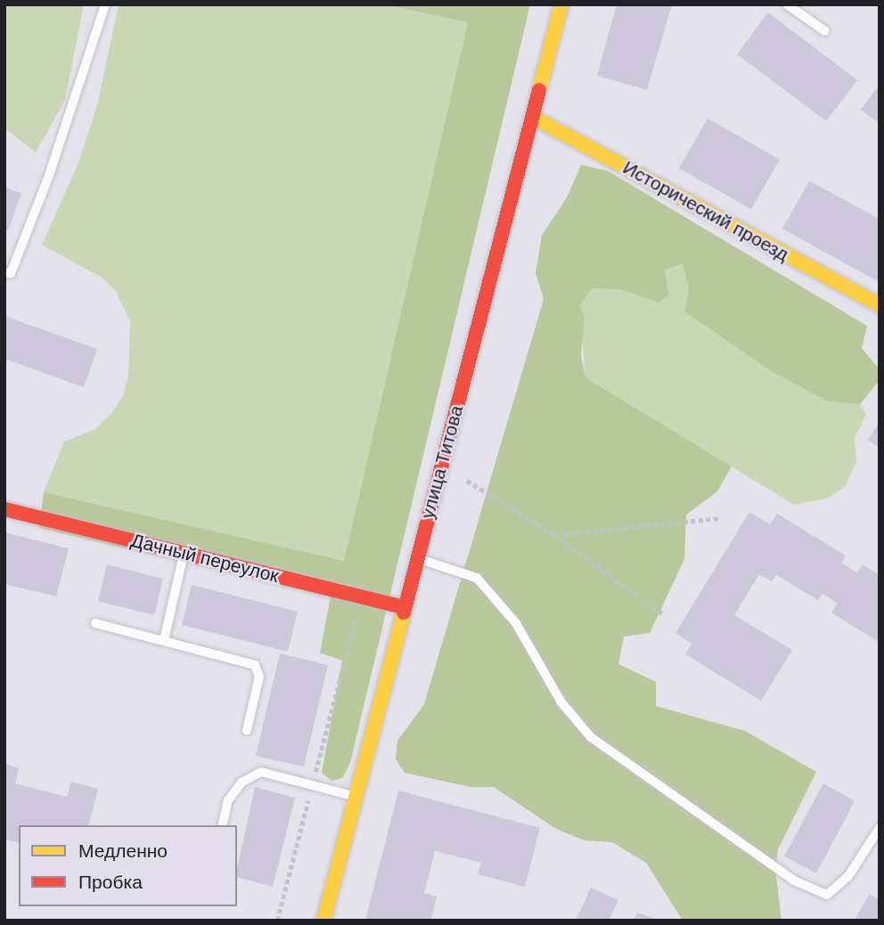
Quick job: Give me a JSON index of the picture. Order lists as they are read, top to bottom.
{
  "streets": {
    "main road": ["Исторический проезд", "улица Титова", "Дачный переулок"]
  },
  "crossings": [
    ["Исторический проезд", "улица Титова"],
    ["улица Титова", "Дачный переулок"]
  ],
  "legend": ["Медленно", "Пробка"]
}
